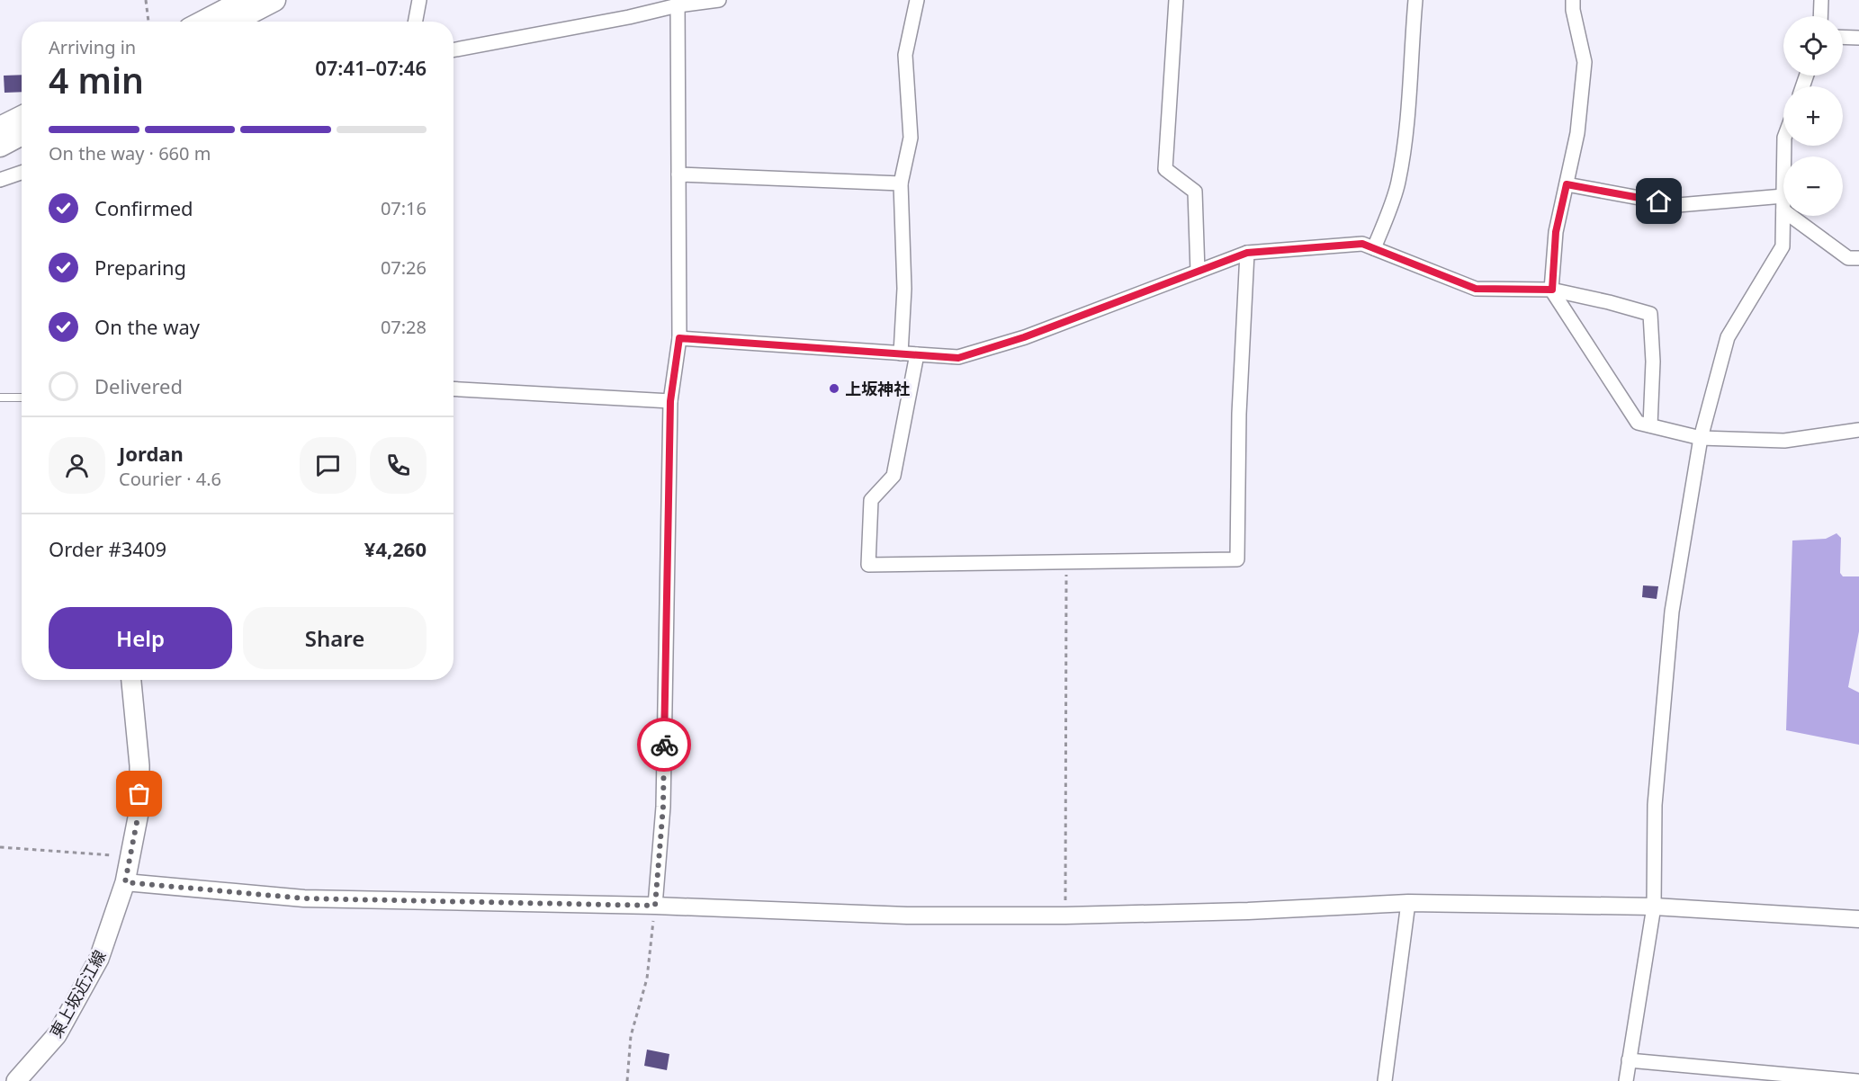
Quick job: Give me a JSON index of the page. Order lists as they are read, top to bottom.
{
  "streets": {
    "main road": ["東上坂近江線"]
  },
  "places": ["上坂神社"],
  "page": {
    "map_buttons": ["+", "−"],
    "heading": ["4 min", "Arriving in", "07:41–07:46"],
    "panel": [
      "Jordan",
      "Courier · 4.6",
      "Order #3409",
      "¥4,260"
    ],
    "bar": "On the way · 660 m",
    "list": [
      ["Confirmed", "07:16"],
      ["Preparing", "07:26"],
      ["On the way", "07:28"],
      "Delivered"
    ],
    "buttons": ["Help", "Share"]
  }
}
